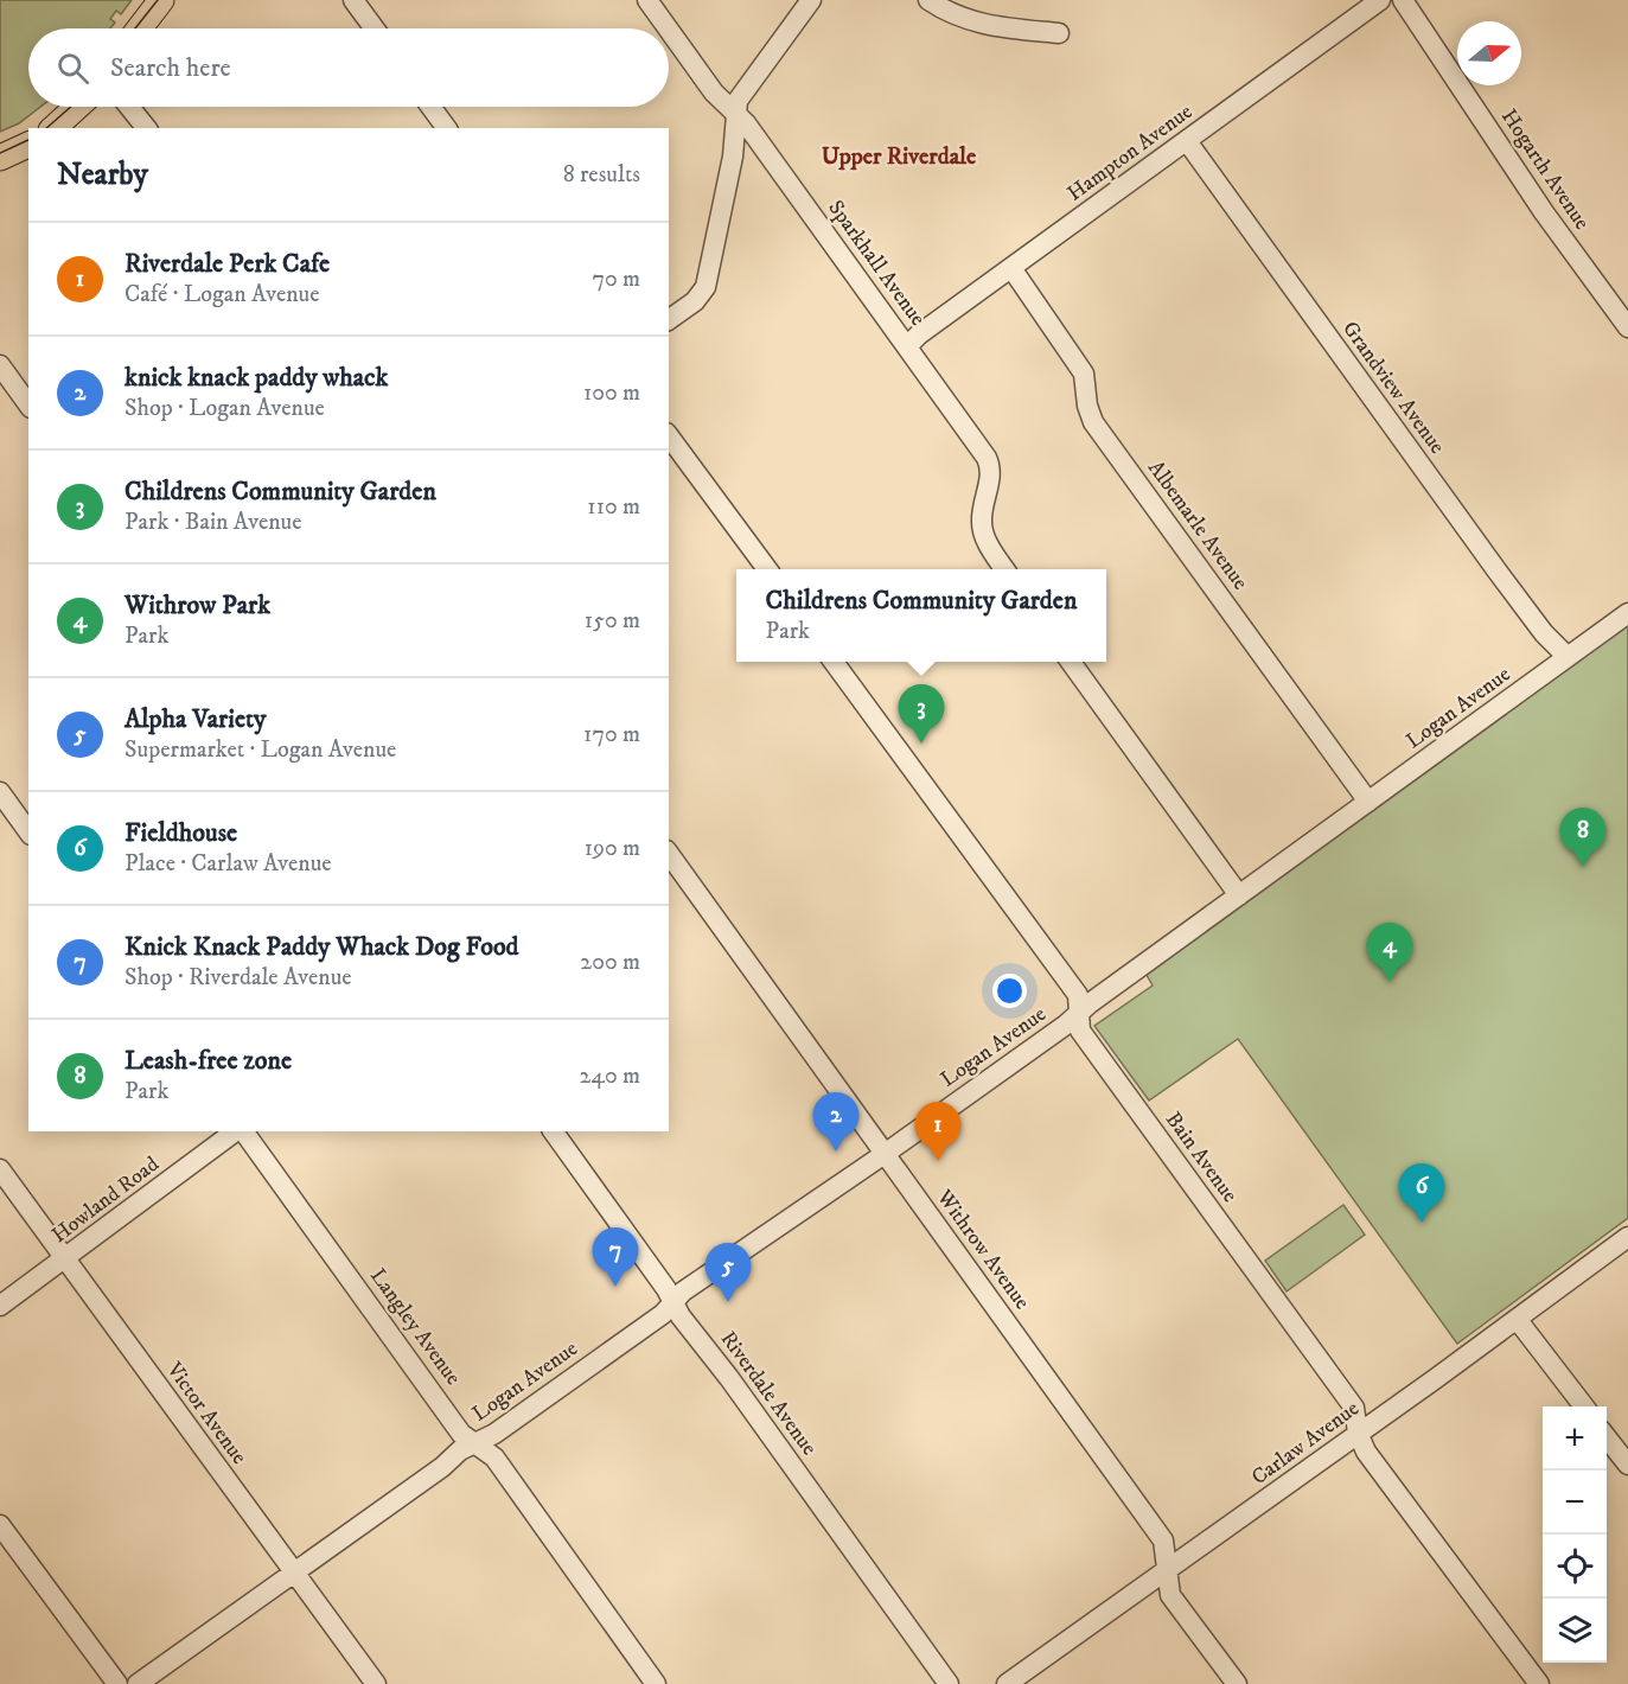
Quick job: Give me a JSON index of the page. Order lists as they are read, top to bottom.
{
  "streets": {
    "street": [
      "Hampton Avenue",
      "Hogarth Avenue",
      "Sparkhall Avenue",
      "Grandview Avenue",
      "Albemarle Avenue",
      "Logan Avenue",
      "Bain Avenue",
      "Howland Road",
      "Withrow Avenue",
      "Langley Avenue",
      "Riverdale Avenue",
      "Victor Avenue",
      "Carlaw Avenue"
    ]
  },
  "crossings": [
    ["Hampton Avenue", "Sparkhall Avenue"],
    ["Hampton Avenue", "Grandview Avenue"],
    ["Hampton Avenue", "Albemarle Avenue"],
    ["Grandview Avenue", "Logan Avenue"],
    ["Albemarle Avenue", "Logan Avenue"],
    ["Logan Avenue", "Bain Avenue"],
    ["Logan Avenue", "Withrow Avenue"],
    ["Logan Avenue", "Langley Avenue"],
    ["Logan Avenue", "Riverdale Avenue"],
    ["Logan Avenue", "Victor Avenue"],
    ["Bain Avenue", "Carlaw Avenue"],
    ["Howland Road", "Victor Avenue"],
    ["Withrow Avenue", "Carlaw Avenue"]
  ],
  "districts": ["Upper Riverdale"],
  "north": "right",
  "page": {
    "search": "Search here",
    "heading": ["Nearby", "8 results"],
    "list": [
      {
        "mark": "1",
        "name": "Riverdale Perk Cafe",
        "note": "Café · Logan Avenue",
        "value": "70 m"
      },
      {
        "mark": "2",
        "name": "knick knack paddy whack",
        "note": "Shop · Logan Avenue",
        "value": "100 m"
      },
      {
        "mark": "3",
        "name": "Childrens Community Garden",
        "note": "Park · Bain Avenue",
        "value": "110 m"
      },
      {
        "mark": "4",
        "name": "Withrow Park",
        "note": "Park",
        "value": "150 m"
      },
      {
        "mark": "5",
        "name": "Alpha Variety",
        "note": "Supermarket · Logan Avenue",
        "value": "170 m"
      },
      {
        "mark": "6",
        "name": "Fieldhouse",
        "note": "Place · Carlaw Avenue",
        "value": "190 m"
      },
      {
        "mark": "7",
        "name": "Knick Knack Paddy Whack Dog Food",
        "note": "Shop · Riverdale Avenue",
        "value": "200 m"
      },
      {
        "mark": "8",
        "name": "Leash-free zone",
        "note": "Park",
        "value": "240 m"
      }
    ],
    "popup": ["Childrens Community Garden", "Park"],
    "pins": [
      "3",
      "8",
      "4",
      "2",
      "1",
      "6",
      "7",
      "5"
    ],
    "map_buttons": ["+", "−"]
  }
}
